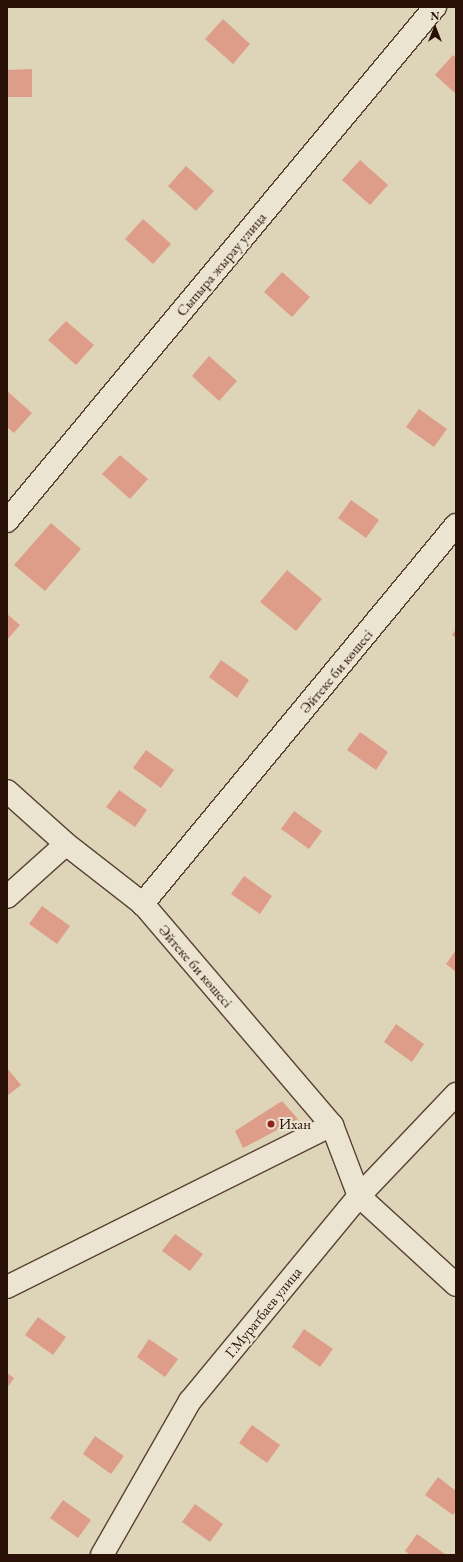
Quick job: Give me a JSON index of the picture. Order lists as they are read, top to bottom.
{
  "streets": {
    "street": ["Сыпыра жырау улица", "Әйтеке би көшесі", "Г.Муратбаев улица"]
  },
  "crossings": [
    ["Әйтеке би көшесі", "Г.Муратбаев улица"]
  ],
  "places": ["Ихан"],
  "north": "top"
}
